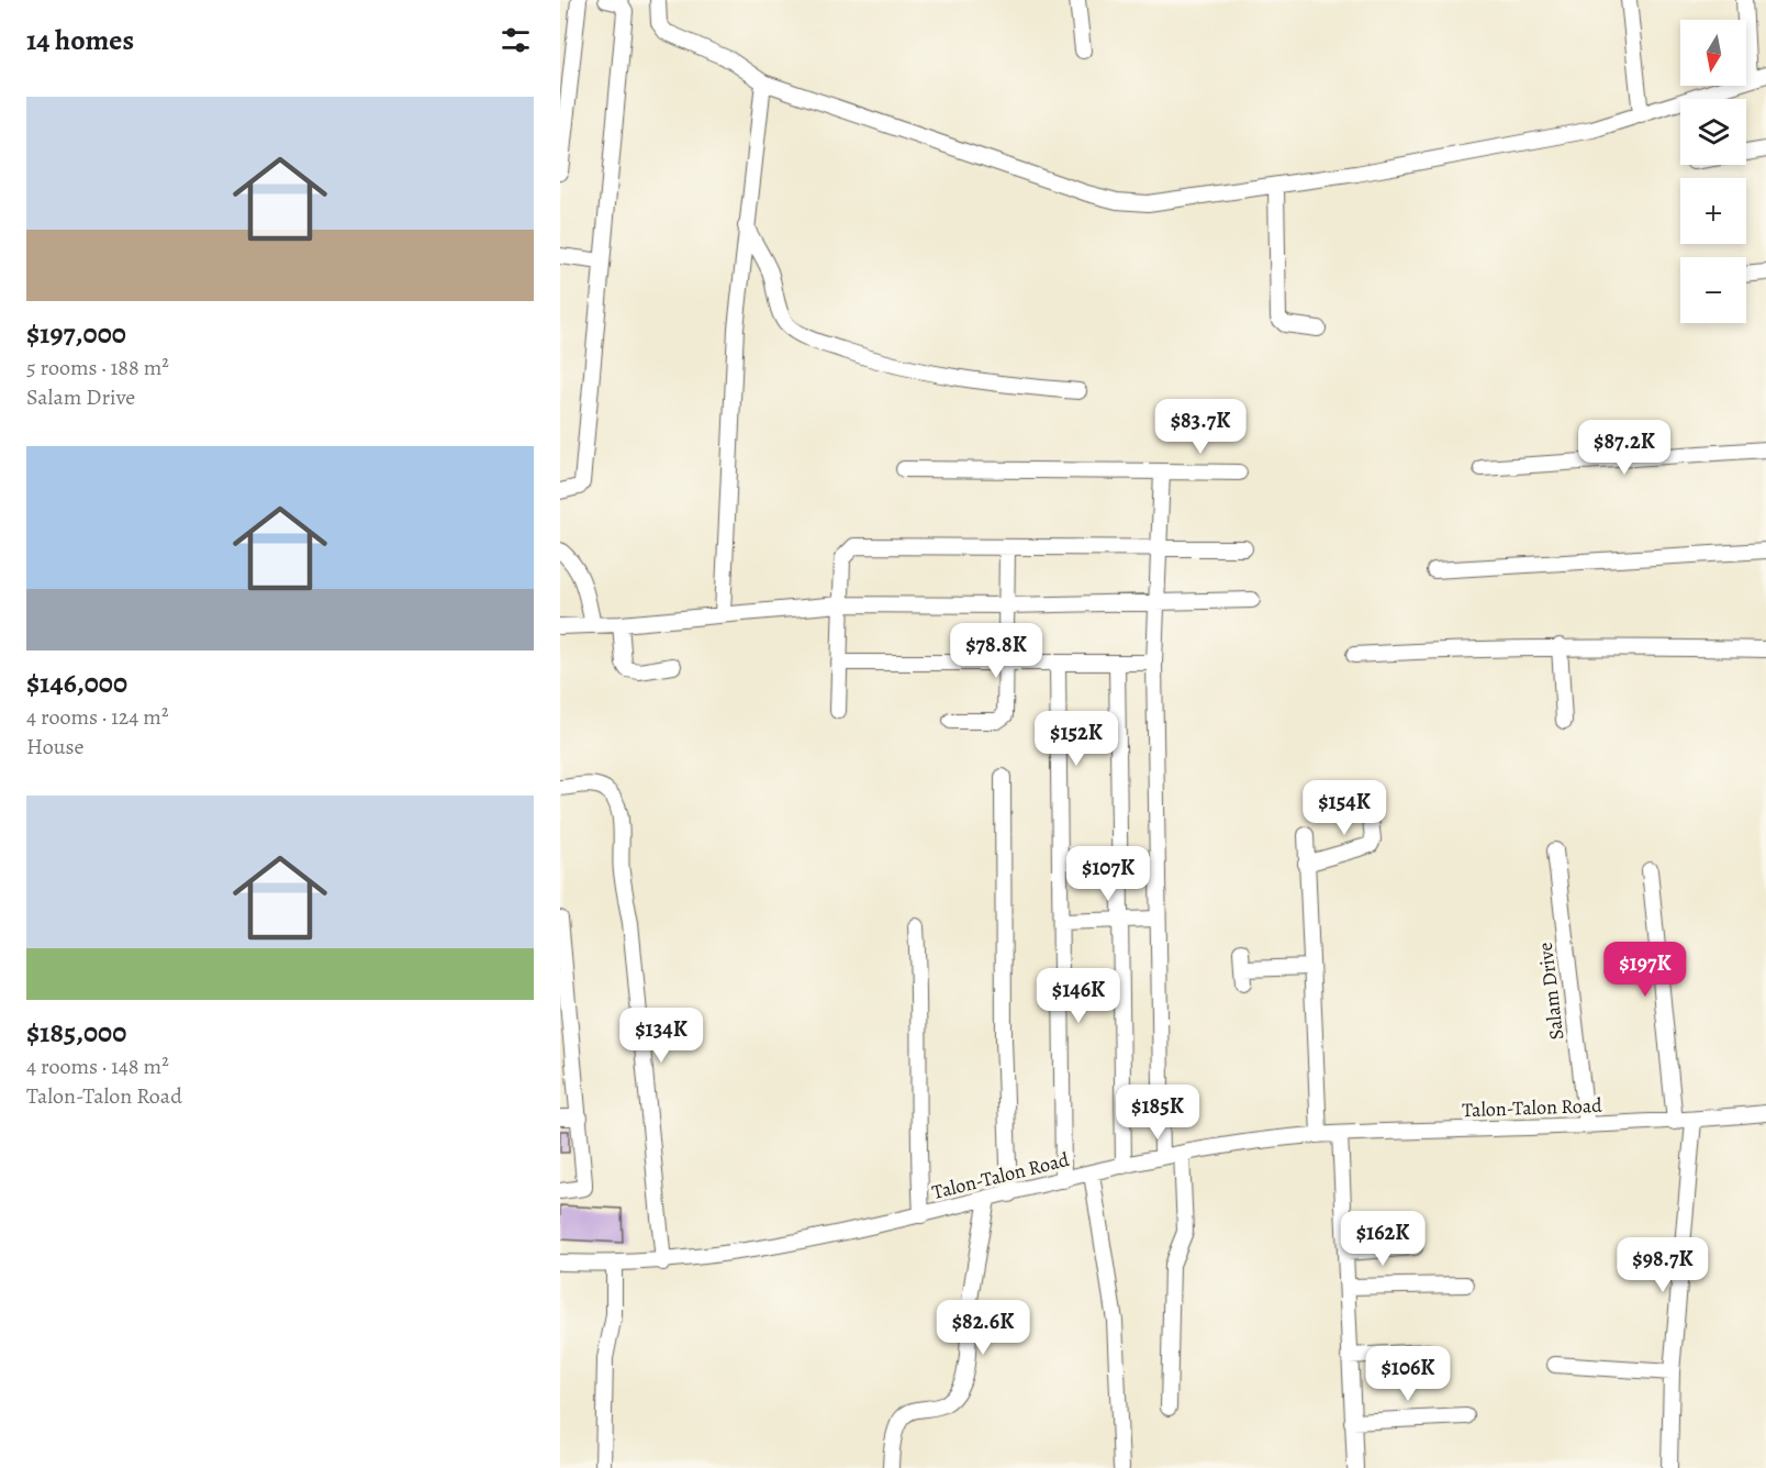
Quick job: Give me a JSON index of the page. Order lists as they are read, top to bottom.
{
  "streets": {
    "street": ["Salam Drive", "Talon-Talon Road"]
  },
  "crossings": [
    ["Salam Drive", "Talon-Talon Road"]
  ],
  "north": "bottom",
  "page": {
    "heading": "14 homes",
    "map_buttons": ["+", "−"],
    "list": [
      {
        "name": "$197,000",
        "note": "5 rooms · 188 m² · Salam Drive"
      },
      {
        "name": "$146,000",
        "note": "4 rooms · 124 m² · House"
      },
      {
        "name": "$185,000",
        "note": "4 rooms · 148 m² · Talon-Talon Road"
      }
    ],
    "price": [
      "$83.7K",
      "$87.2K",
      "$78.8K",
      "$152K",
      "$154K",
      "$107K",
      "$197K",
      "$146K",
      "$134K",
      "$185K",
      "$162K",
      "$98.7K",
      "$82.6K",
      "$106K"
    ]
  }
}
